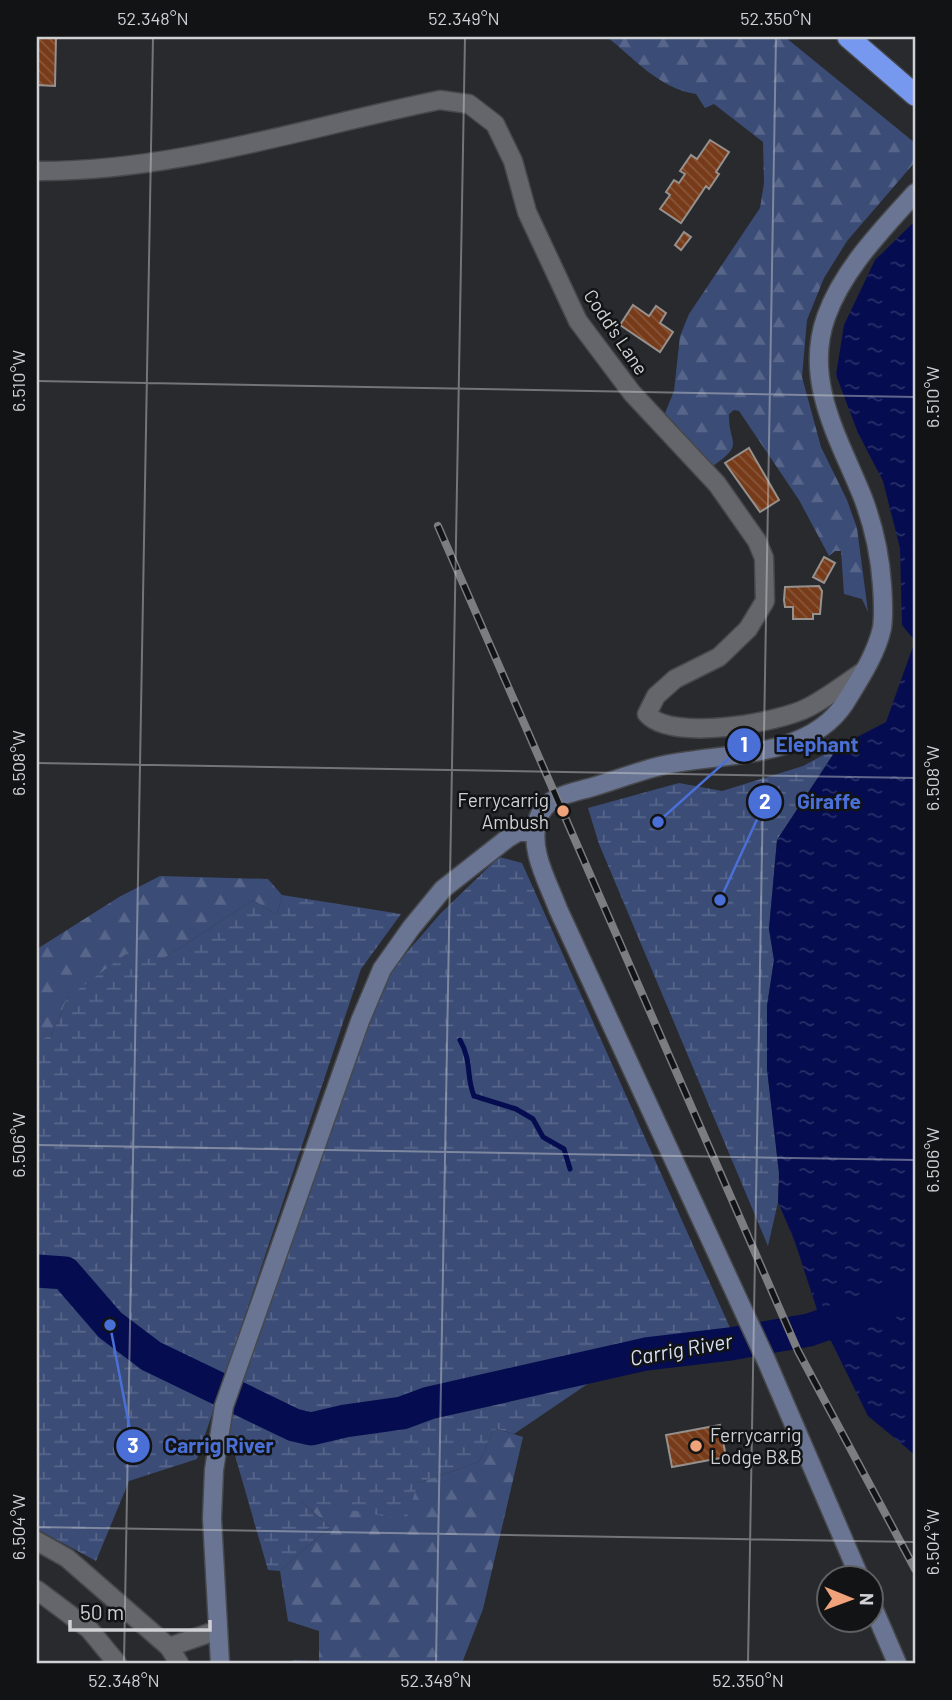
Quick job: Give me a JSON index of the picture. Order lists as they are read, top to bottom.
{
  "streets": {
    "street": ["Codd's Lane"]
  },
  "water": ["Carrig River"],
  "places": [
    "Ferrycarrig Ambush",
    "Elephant",
    "Giraffe",
    "Carrig River",
    "Ferrycarrig Lodge B&B"
  ],
  "scale_bar": "50 m",
  "north": "right",
  "coordinates": [
    "52.348°N",
    "52.349°N",
    "52.350°N",
    "6.510°W",
    "6.508°W",
    "6.506°W",
    "6.504°W"
  ]
}
